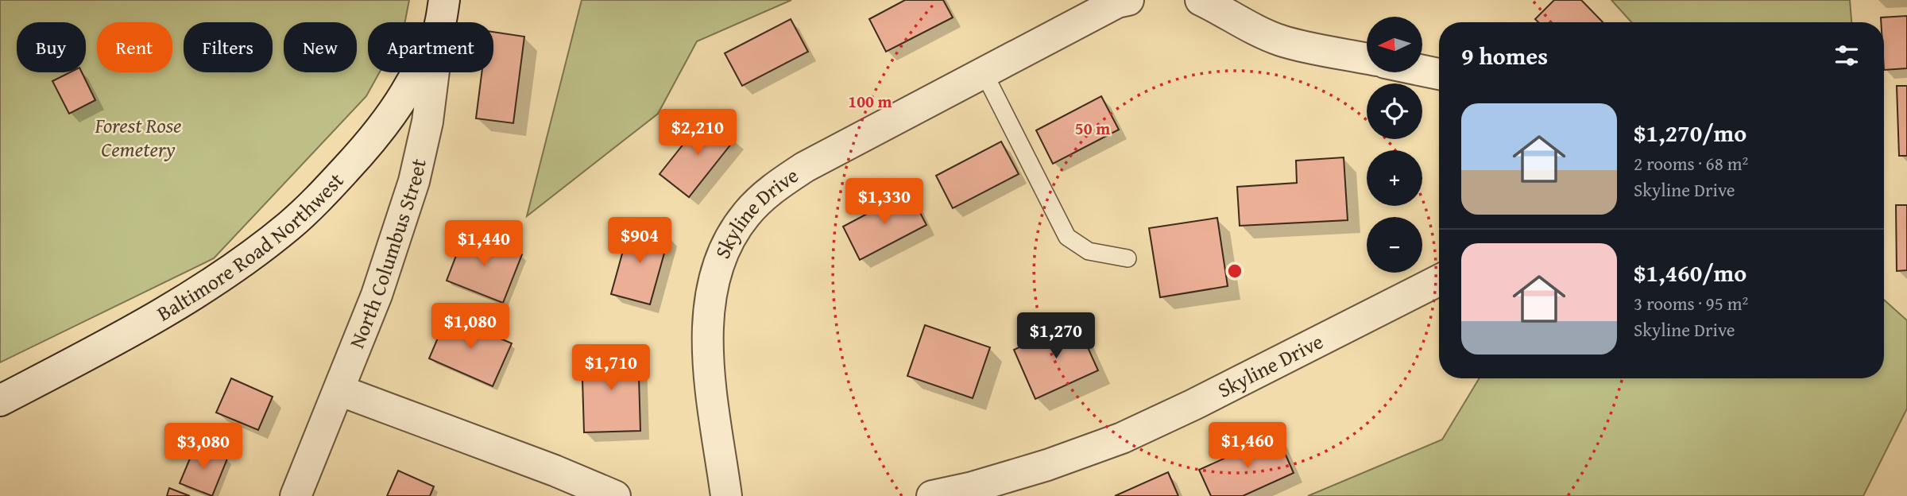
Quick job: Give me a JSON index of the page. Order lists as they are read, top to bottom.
{
  "streets": {
    "street": ["Skyline Drive", "Baltimore Road Northwest", "North Columbus Street"]
  },
  "crossings": [
    ["Baltimore Road Northwest", "North Columbus Street"]
  ],
  "parks": ["Forest Rose Cemetery"],
  "north": "left",
  "page": {
    "map_buttons": ["+", "−"],
    "chip": [
      "Buy",
      "Rent",
      "Filters",
      "New",
      "Apartment"
    ],
    "heading": "9 homes",
    "list": [
      {
        "name": "$1,270/mo",
        "note": "2 rooms · 68 m² · Skyline Drive"
      },
      {
        "name": "$1,460/mo",
        "note": "3 rooms · 95 m² · Skyline Drive"
      }
    ],
    "price": [
      "$2,210",
      "$1,330",
      "$904",
      "$1,440",
      "$1,080",
      "$1,270",
      "$1,710",
      "$1,460",
      "$3,080"
    ]
  },
  "rings": ["100 m", "50 m"]
}
